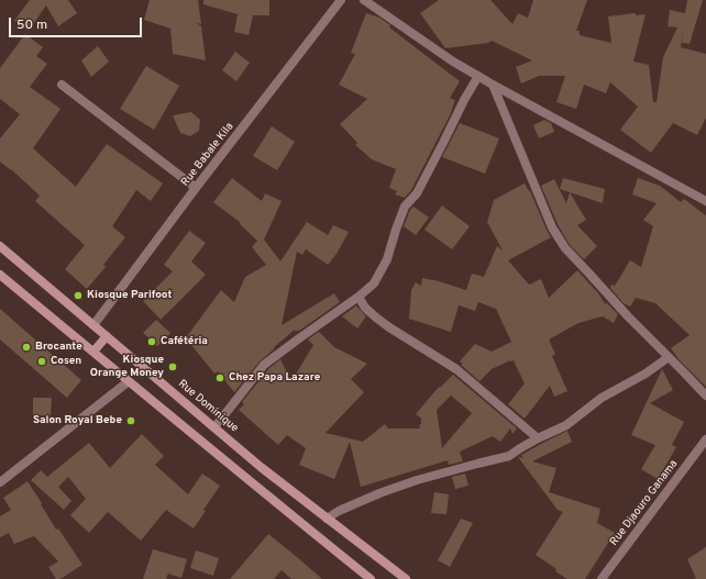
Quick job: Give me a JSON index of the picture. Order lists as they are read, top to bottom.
{
  "streets": {
    "main road": ["Rue Dominique"],
    "street": ["Rue Babale Kila", "Rue Djaouro Ganama"]
  },
  "crossings": [
    ["Rue Babale Kila", "Rue Dominique"]
  ],
  "places": [
    "Kiosque Parifoot",
    "Cafétéria",
    "Brocante",
    "Cosen",
    "Kiosque Orange Money",
    "Chez Papa Lazare",
    "Salon Royal Bebe"
  ],
  "scale_bar": "50 m"
}
